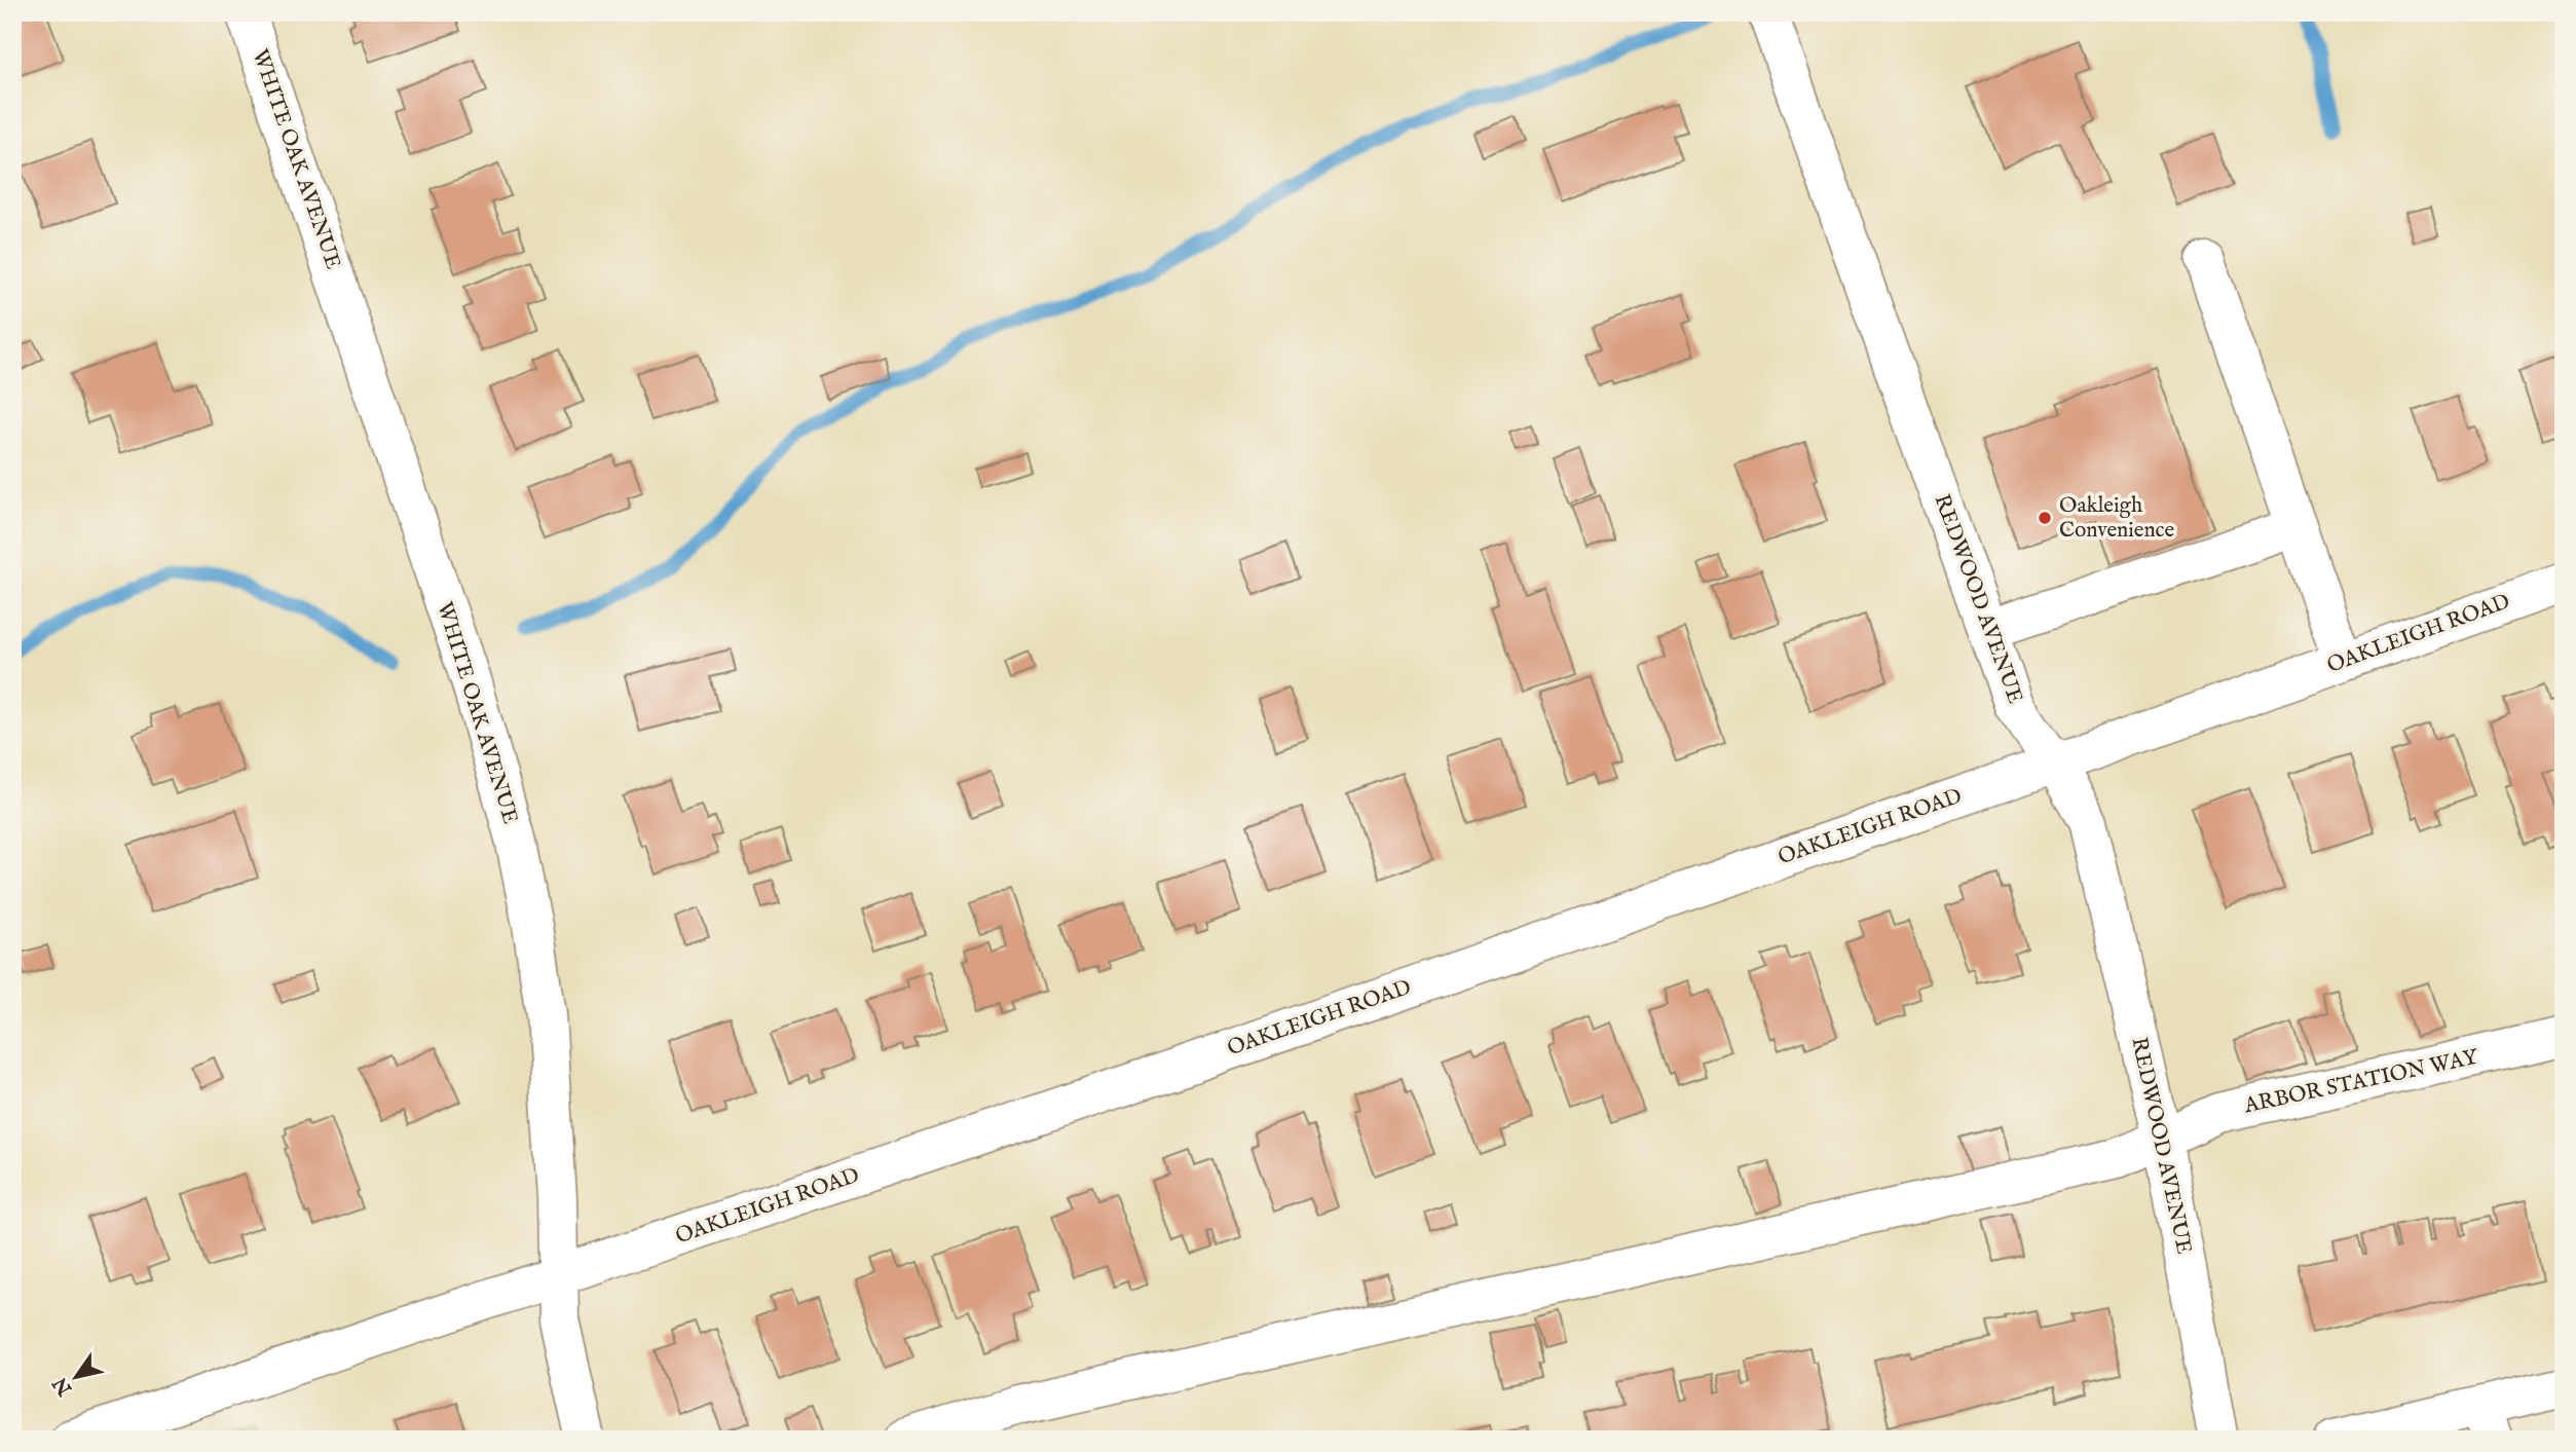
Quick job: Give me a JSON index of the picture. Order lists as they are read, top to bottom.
{
  "streets": {
    "street": [
      "WHITE OAK AVENUE",
      "REDWOOD AVENUE",
      "OAKLEIGH ROAD",
      "ARBOR STATION WAY"
    ]
  },
  "crossings": [
    ["WHITE OAK AVENUE", "OAKLEIGH ROAD"],
    ["REDWOOD AVENUE", "OAKLEIGH ROAD"],
    ["REDWOOD AVENUE", "ARBOR STATION WAY"]
  ],
  "places": ["Oakleigh Convenience"],
  "north": "bottom left"
}
